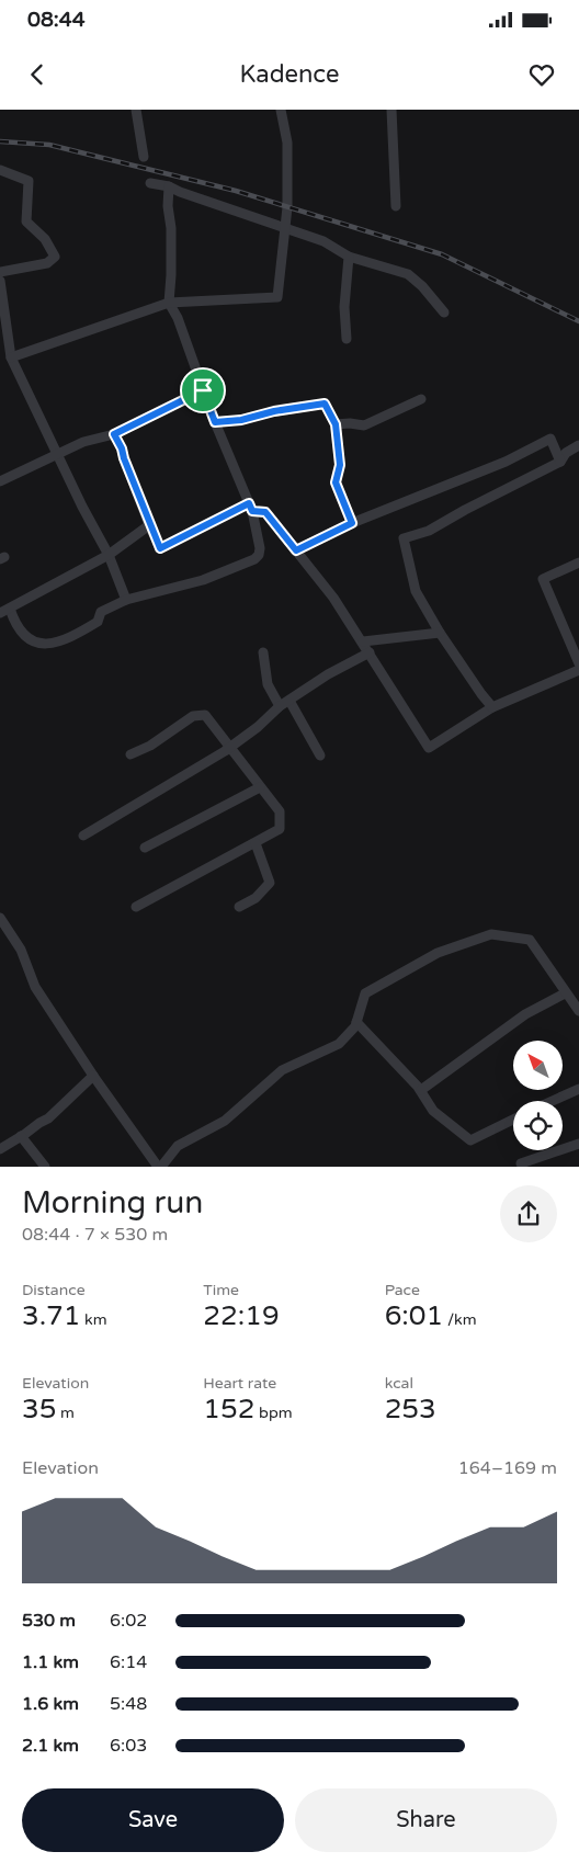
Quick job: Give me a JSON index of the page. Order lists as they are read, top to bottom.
{
  "north": "top left",
  "page": {
    "status": "08:44",
    "header": "Kadence",
    "heading": ["Morning run", "08:44 · 7 × 530 m"],
    "stats": [
      ["Distance", "3.71 km"],
      ["Time", "22:19"],
      ["Pace", "6:01 /km"],
      ["Elevation", "35 m"],
      ["Heart rate", "152 bpm"],
      ["kcal", "253"]
    ],
    "chart": ["Elevation", "164–169 m"],
    "list": [
      {
        "name": "530 m",
        "note": "6:02"
      },
      {
        "name": "1.1 km",
        "note": "6:14"
      },
      {
        "name": "1.6 km",
        "note": "5:48"
      },
      {
        "name": "2.1 km",
        "note": "6:03"
      }
    ],
    "buttons": ["Save", "Share"]
  }
}
